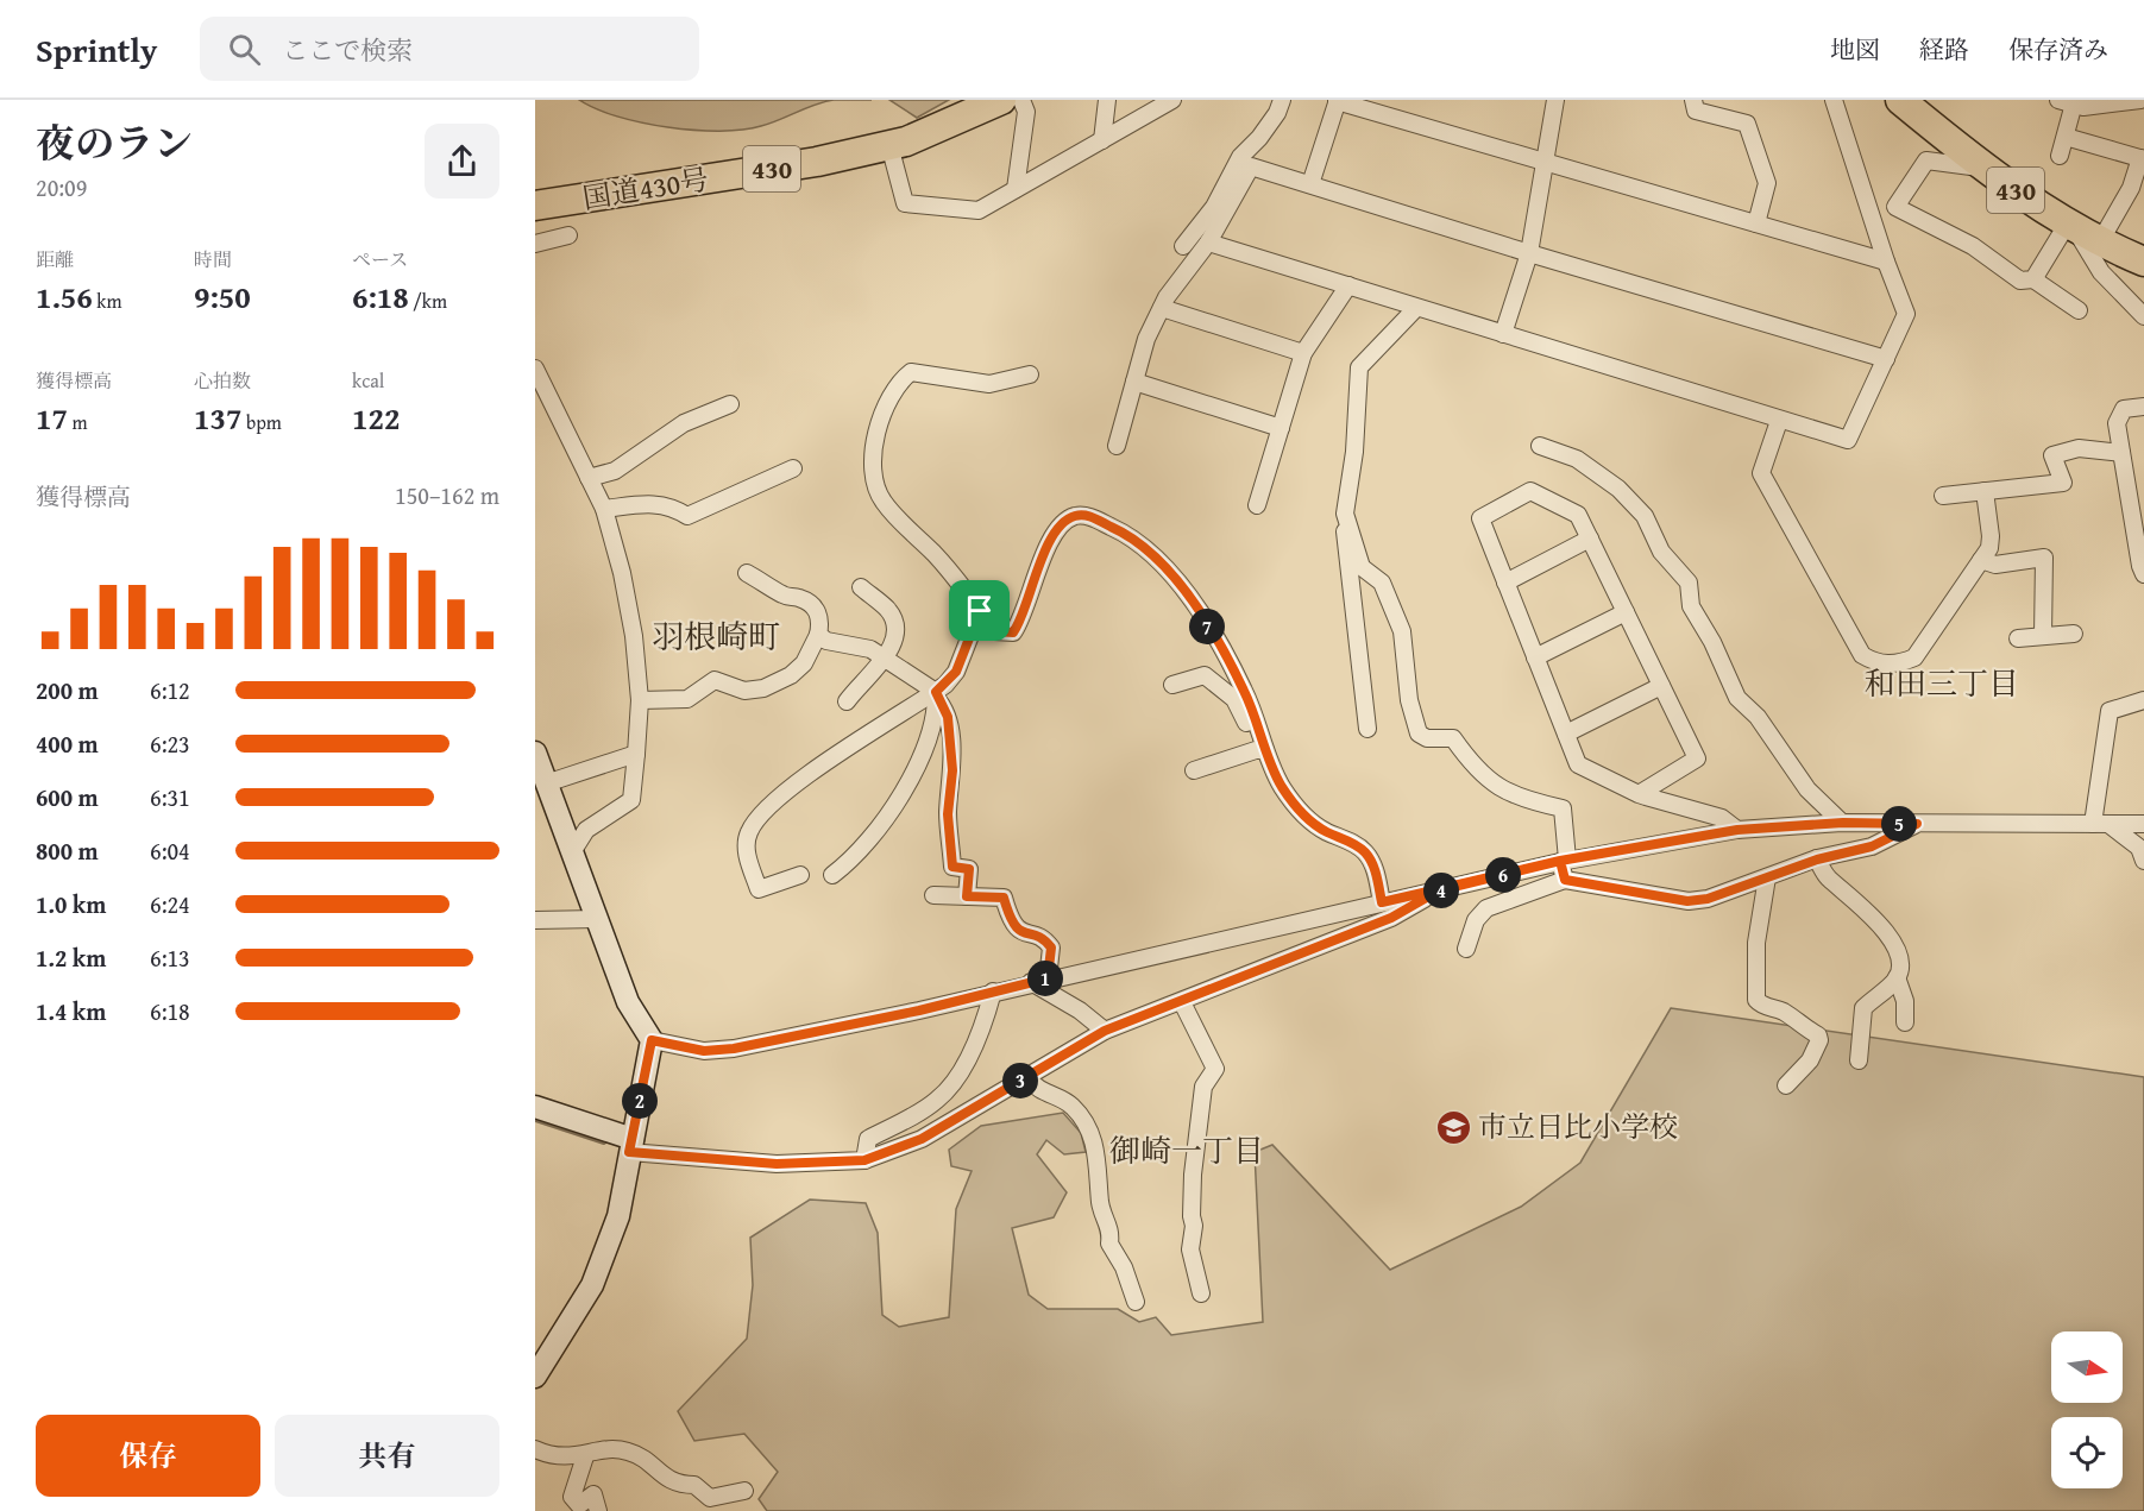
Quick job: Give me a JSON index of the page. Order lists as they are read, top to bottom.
{
  "streets": {
    "highway": ["430", "国道430号"]
  },
  "districts": ["羽根崎町", "和田三丁目", "御崎一丁目"],
  "places": {
    "school or university": ["市立日比小学校"]
  },
  "north": "right",
  "page": {
    "header": "Sprintly",
    "search": "ここで検索",
    "nav": ["地図", "経路", "保存済み"],
    "heading": ["夜のラン", "20:09"],
    "stats": [
      ["距離", "1.56 km"],
      ["時間", "9:50"],
      ["ペース", "6:18 /km"],
      ["獲得標高", "17 m"],
      ["心拍数", "137 bpm"],
      ["kcal", "122"]
    ],
    "chart": ["獲得標高", "150–162 m"],
    "pins": [
      "7",
      "5",
      "6",
      "4",
      "1",
      "3",
      "2"
    ],
    "list": [
      {
        "name": "200 m",
        "note": "6:12"
      },
      {
        "name": "400 m",
        "note": "6:23"
      },
      {
        "name": "600 m",
        "note": "6:31"
      },
      {
        "name": "800 m",
        "note": "6:04"
      },
      {
        "name": "1.0 km",
        "note": "6:24"
      },
      {
        "name": "1.2 km",
        "note": "6:13"
      },
      {
        "name": "1.4 km",
        "note": "6:18"
      }
    ],
    "buttons": ["保存", "共有"]
  }
}
